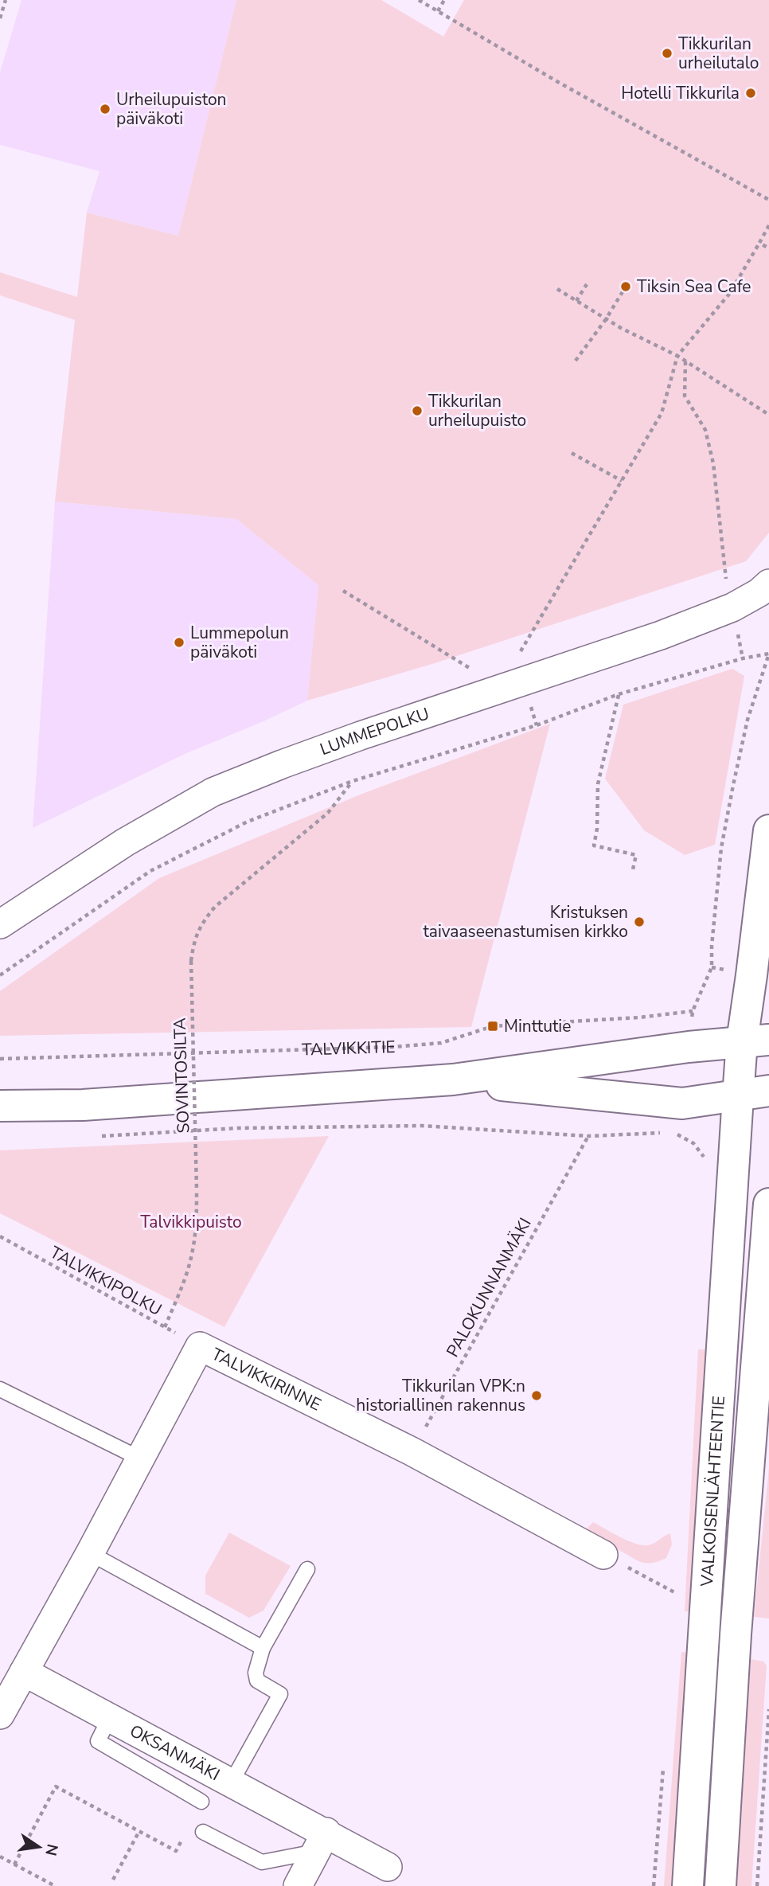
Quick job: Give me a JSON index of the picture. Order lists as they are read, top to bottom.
{
  "streets": {
    "main road": ["VALKOISENLÄHTEENTIE"],
    "street": ["LUMMEPOLKU", "TALVIKKIRINNE", "OKSANMÄKI"],
    "path": [
      "TALVIKKITIE",
      "SOVINTOSILTA",
      "TALVIKKIPOLKU",
      "PALOKUNNANMÄKI"
    ]
  },
  "crossings": [
    ["SOVINTOSILTA", "TALVIKKIPOLKU"],
    ["TALVIKKIPOLKU", "TALVIKKIRINNE"],
    ["PALOKUNNANMÄKI", "TALVIKKIRINNE"],
    ["TALVIKKIRINNE", "OKSANMÄKI"]
  ],
  "parks": ["Talvikkipuisto"],
  "places": {
    "other": [
      "Tikkurilan urheilutalo",
      "Hotelli Tikkurila",
      "Urheilupuiston päiväkoti",
      "Tiksin Sea Cafe",
      "Tikkurilan urheilupuisto",
      "Lummepolun päiväkoti",
      "Kristuksen taivaaseenastumisen kirkko",
      "Tikkurilan VPK:n historiallinen rakennus"
    ],
    "transit": ["Minttutie"]
  },
  "north": "right"
}
